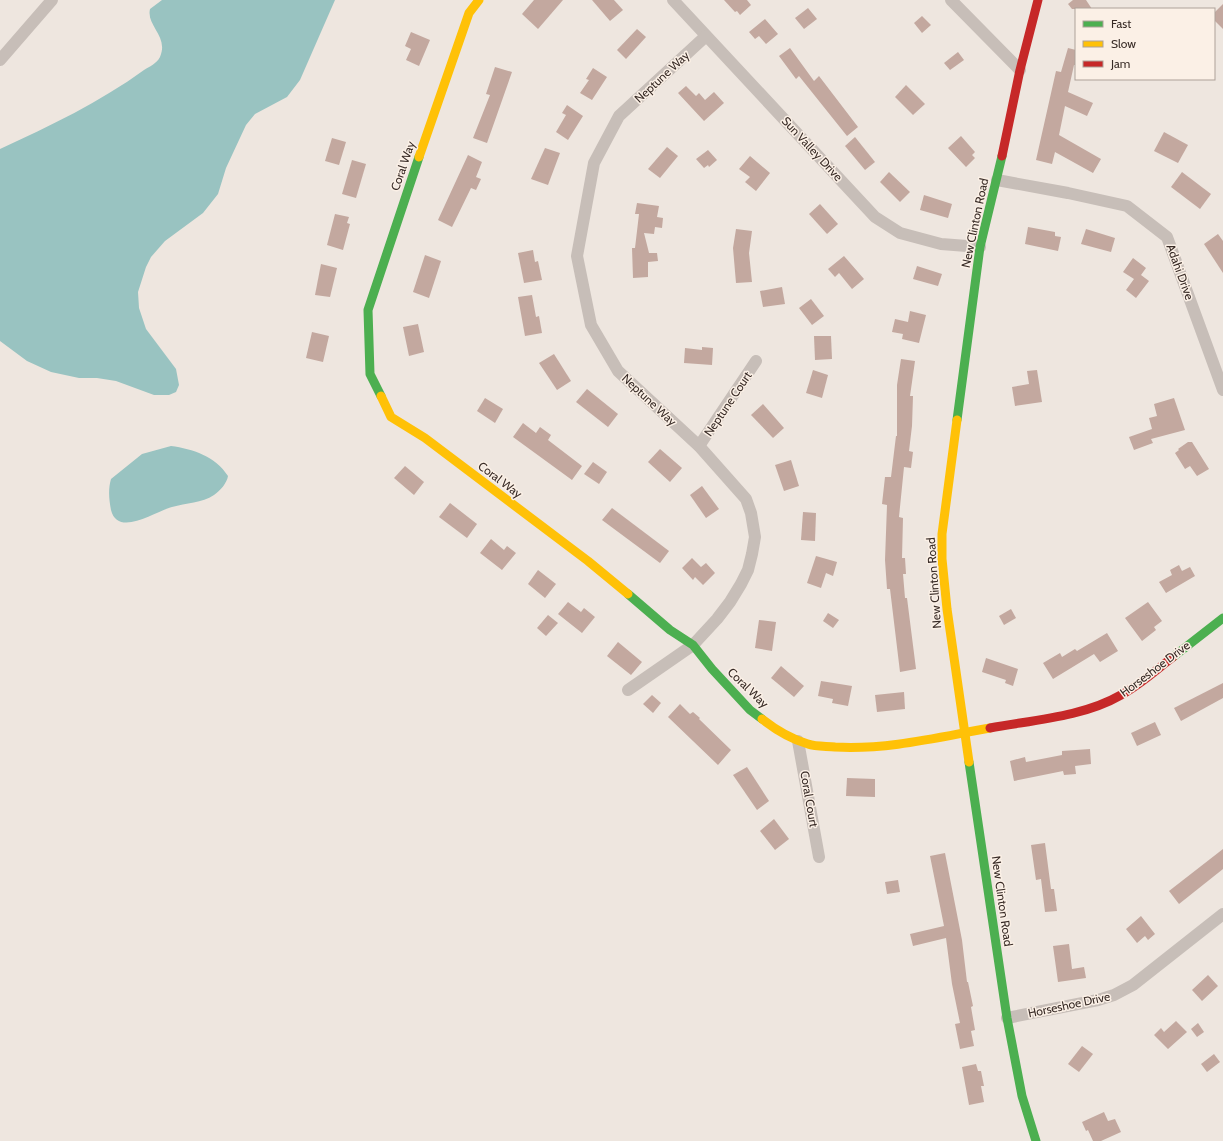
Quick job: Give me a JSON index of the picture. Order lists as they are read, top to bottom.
{
  "streets": {
    "street": [
      "Neptune Way",
      "Sun Valley Drive",
      "Coral Way",
      "New Clinton Road",
      "Adahi Drive",
      "Neptune Court",
      "Horseshoe Drive",
      "Coral Court"
    ]
  },
  "crossings": [
    ["Neptune Way", "Sun Valley Drive"],
    ["Neptune Way", "Coral Way"],
    ["Neptune Way", "Neptune Court"],
    ["Sun Valley Drive", "New Clinton Road"],
    ["Coral Way", "New Clinton Road"],
    ["Coral Way", "Horseshoe Drive"],
    ["Coral Way", "Coral Court"],
    ["New Clinton Road", "Adahi Drive"],
    ["New Clinton Road", "Horseshoe Drive"]
  ],
  "legend": ["Fast", "Slow", "Jam"]
}
